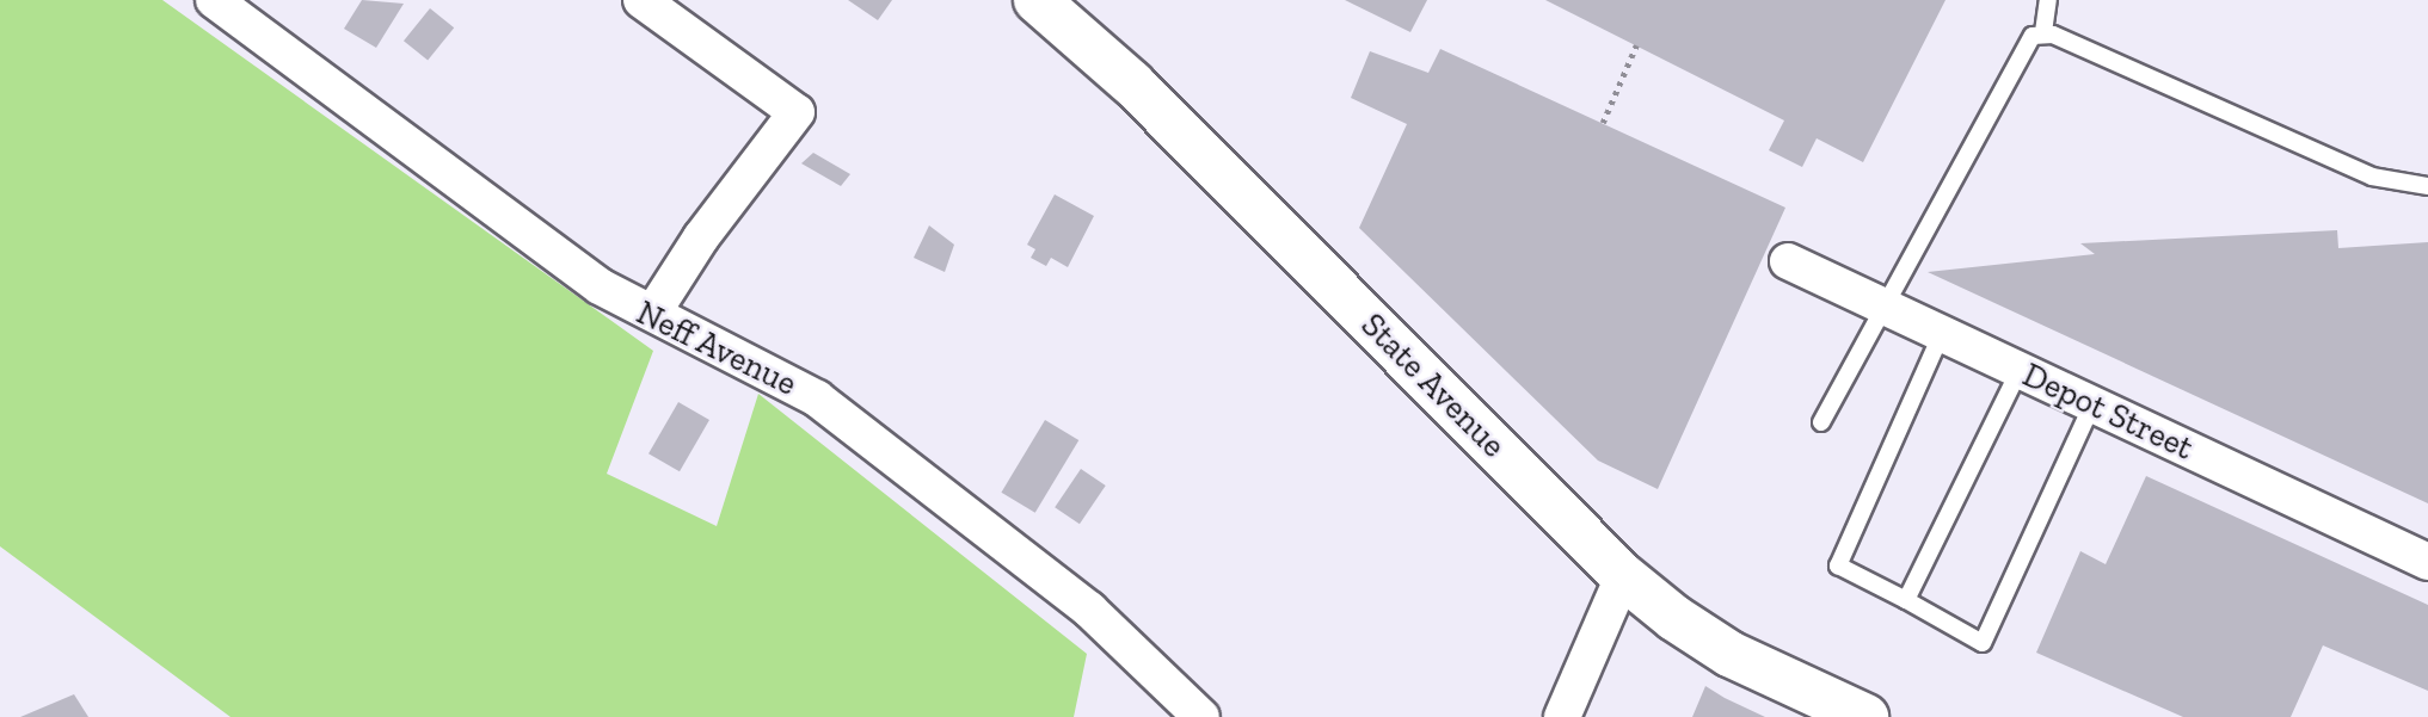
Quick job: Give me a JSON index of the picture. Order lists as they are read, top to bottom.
{
  "streets": {
    "main road": ["State Avenue"],
    "street": ["Neff Avenue", "Depot Street"]
  }
}
